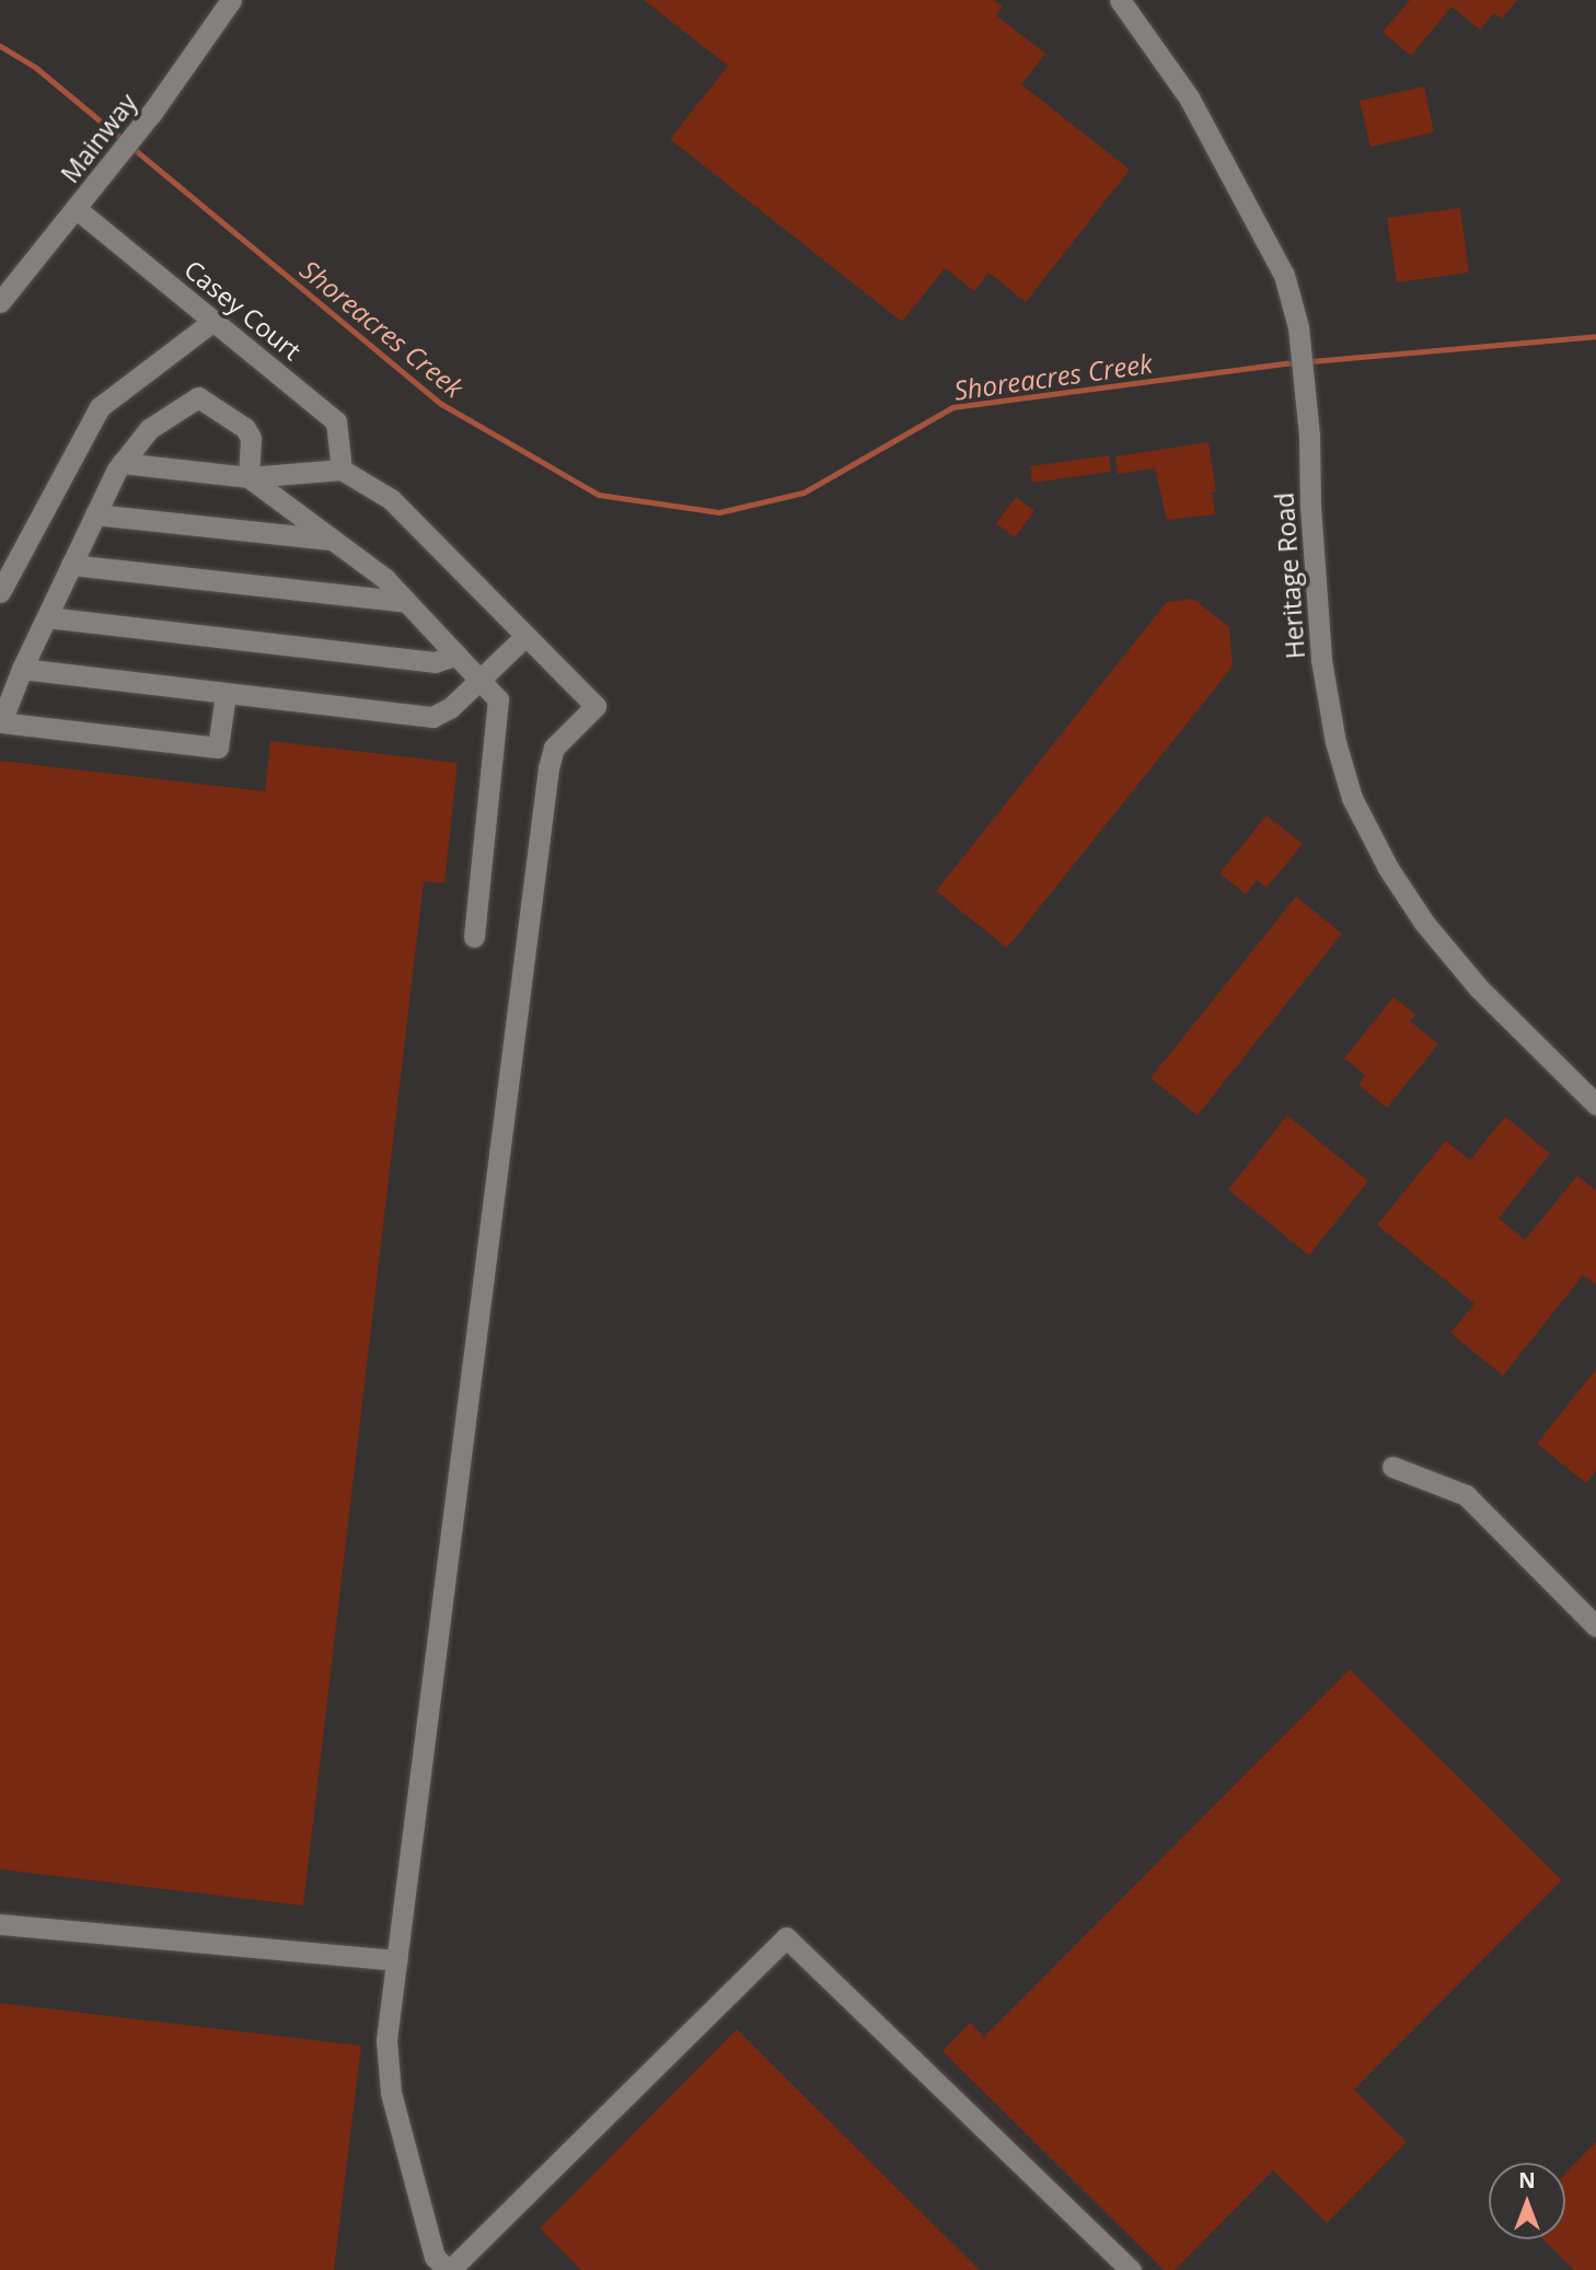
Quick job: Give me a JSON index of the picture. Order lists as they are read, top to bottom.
{
  "streets": {
    "street": ["Mainway", "Casey Court", "Heritage Road"]
  },
  "crossings": [
    ["Mainway", "Casey Court"]
  ],
  "water": ["Shoreacres Creek"],
  "north": "top"
}
